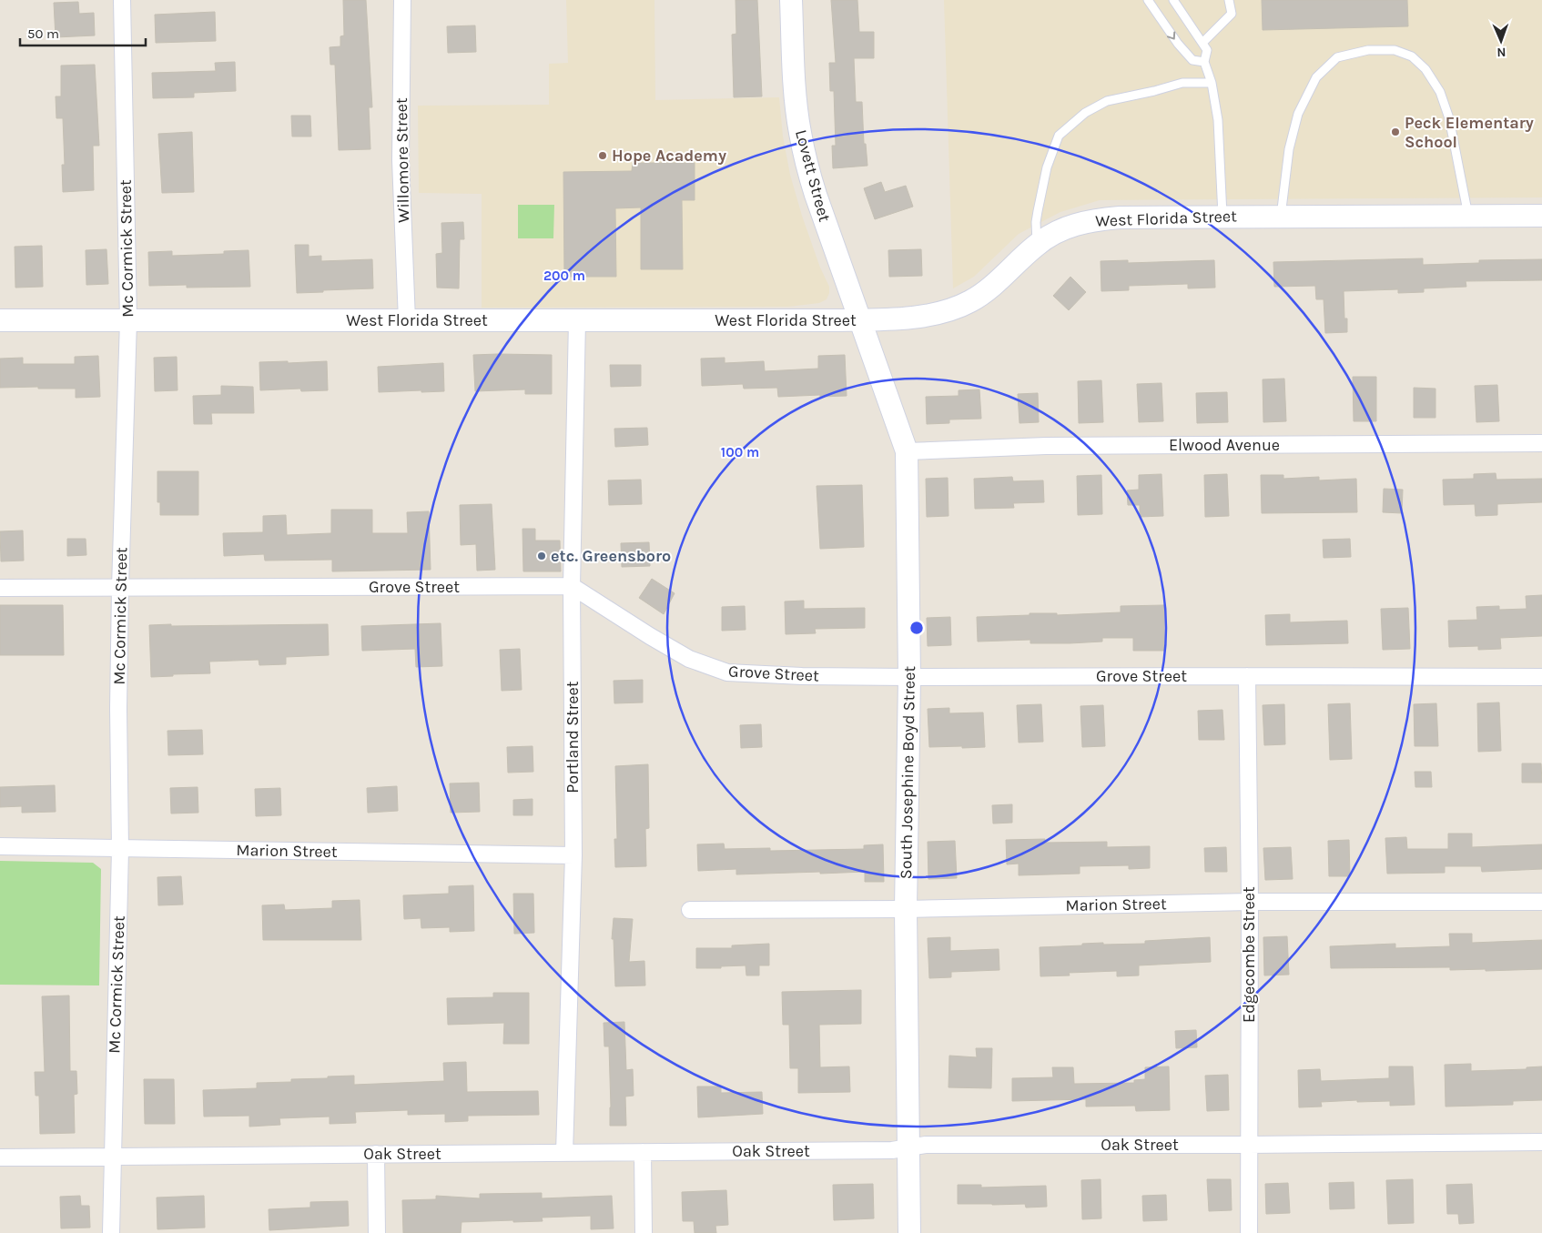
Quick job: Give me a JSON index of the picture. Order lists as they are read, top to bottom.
{
  "streets": {
    "main road": ["Lovett Street", "West Florida Street", "South Josephine Boyd Street"],
    "street": [
      "Willomore Street",
      "Mc Cormick Street",
      "Elwood Avenue",
      "Grove Street",
      "Portland Street",
      "Marion Street",
      "Edgecombe Street",
      "Oak Street"
    ]
  },
  "crossings": [
    ["Willomore Street", "West Florida Street"],
    ["Lovett Street", "West Florida Street"],
    ["Lovett Street", "South Josephine Boyd Street"],
    ["West Florida Street", "Mc Cormick Street"],
    ["West Florida Street", "Portland Street"],
    ["West Florida Street", "South Josephine Boyd Street"],
    ["Mc Cormick Street", "Grove Street"],
    ["Mc Cormick Street", "Marion Street"],
    ["Mc Cormick Street", "Oak Street"],
    ["Elwood Avenue", "South Josephine Boyd Street"],
    ["Grove Street", "Portland Street"],
    ["Grove Street", "South Josephine Boyd Street"],
    ["Grove Street", "Edgecombe Street"],
    ["Portland Street", "Marion Street"],
    ["Portland Street", "Oak Street"],
    ["South Josephine Boyd Street", "Marion Street"],
    ["South Josephine Boyd Street", "Oak Street"],
    ["Marion Street", "Edgecombe Street"],
    ["Edgecombe Street", "Oak Street"]
  ],
  "places": ["Peck Elementary School", "Hope Academy", "etc. Greensboro"],
  "scale_bar": "50 m",
  "north": "bottom",
  "rings": ["200 m", "100 m"]
}
